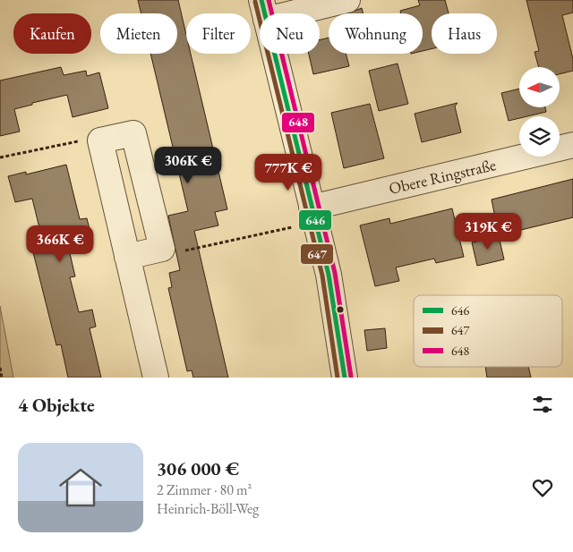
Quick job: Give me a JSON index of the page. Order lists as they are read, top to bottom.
{
  "streets": {
    "street": ["Obere Ringstraße"]
  },
  "lines": ["transit line 646", "transit line 648", "transit line 647"],
  "legend": ["646", "647", "648"],
  "north": "left",
  "page": {
    "chip": [
      "Kaufen",
      "Mieten",
      "Filter",
      "Neu",
      "Wohnung",
      "Haus"
    ],
    "price": [
      "306K €",
      "777K €",
      "319K €",
      "366K €"
    ],
    "heading": "4 Objekte",
    "list": [
      {
        "name": "306 000 €",
        "note": "2 Zimmer · 80 m² · Heinrich-Böll-Weg"
      }
    ]
  }
}
